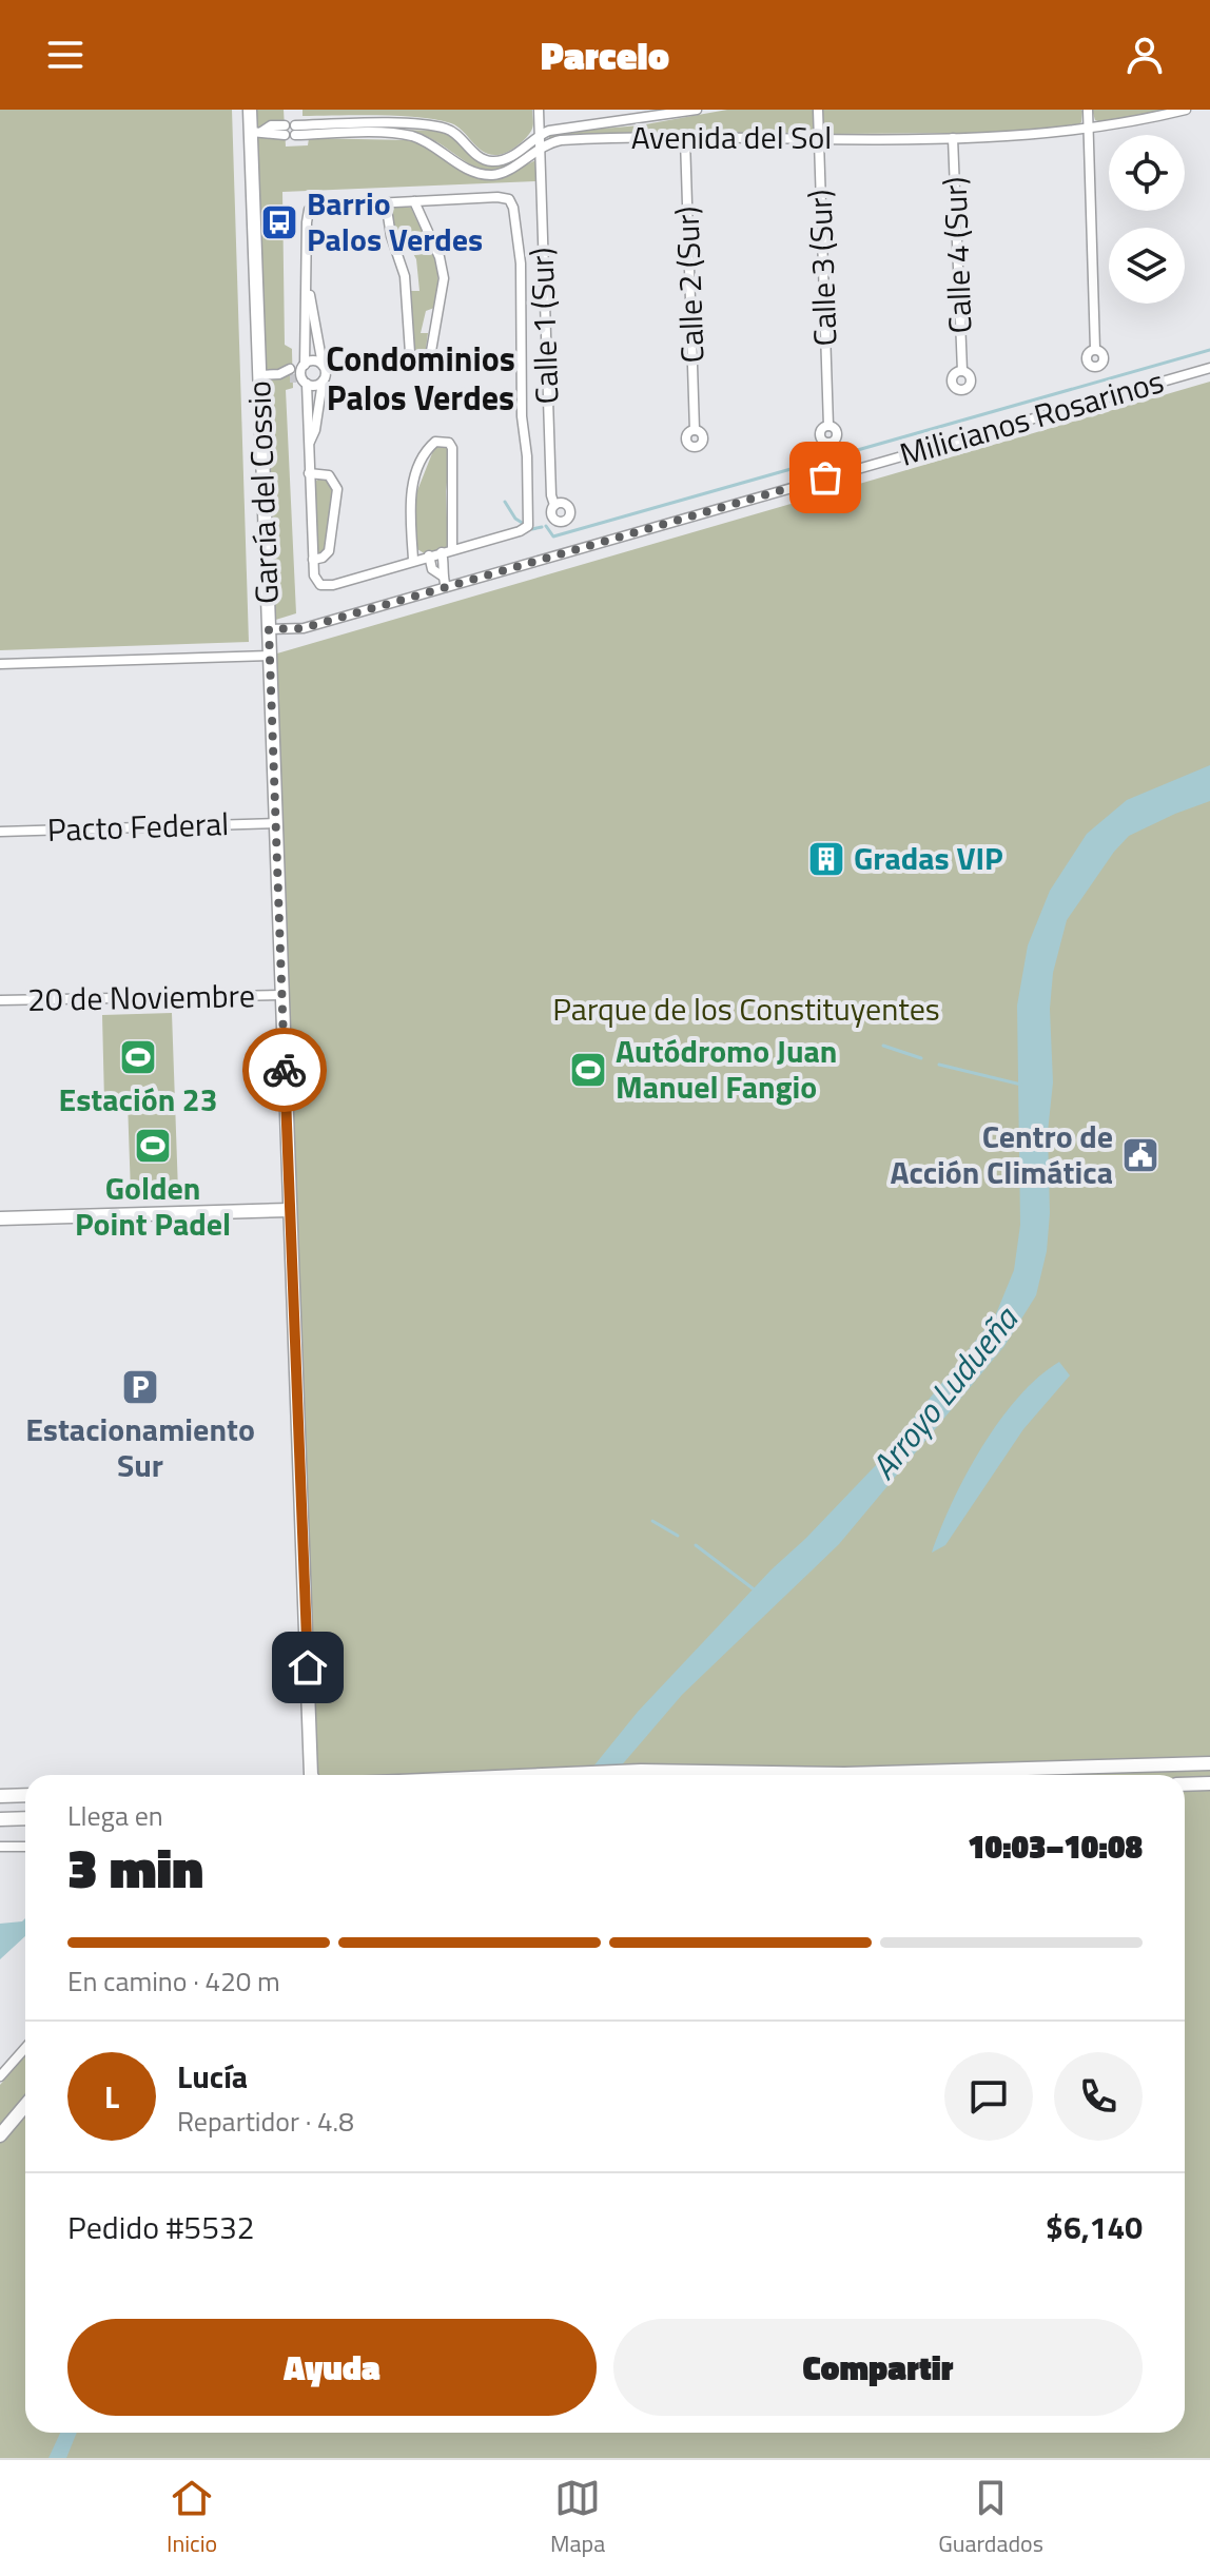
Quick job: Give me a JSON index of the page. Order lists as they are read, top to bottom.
{
  "streets": {
    "street": [
      "Avenida del Sol",
      "Calle 4 (Sur)",
      "Calle 3 (Sur)",
      "Calle 2 (Sur)",
      "Calle 1 (Sur)",
      "Milicianos Rosarinos",
      "García del Cossio",
      "Pacto Federal",
      "20 de Noviembre"
    ]
  },
  "crossings": [
    ["Avenida del Sol", "Calle 4 (Sur)"],
    ["Avenida del Sol", "Calle 3 (Sur)"],
    ["Avenida del Sol", "Calle 2 (Sur)"],
    ["Avenida del Sol", "Calle 1 (Sur)"],
    ["Milicianos Rosarinos", "García del Cossio"],
    ["García del Cossio", "Pacto Federal"],
    ["García del Cossio", "20 de Noviembre"]
  ],
  "districts": ["Condominios Palos Verdes"],
  "water": ["Arroyo Ludueña"],
  "parks": ["Parque de los Constituyentes"],
  "places": {
    "bus stop": ["Barrio Palos Verdes"],
    "building": ["Gradas VIP"],
    "sports": ["Estación 23", "Autódromo Juan Manuel Fangio", "Golden Point Padel"],
    "public building": ["Centro de Acción Climática"],
    "parking": ["Estacionamiento Sur"]
  },
  "page": {
    "header": "Parcelo",
    "heading": ["3 min", "Llega en", "10:03–10:08"],
    "panel": [
      "Lucía",
      "Repartidor · 4.8",
      "Pedido #5532",
      "$6,140"
    ],
    "bar": "En camino · 420 m",
    "round": "L",
    "buttons": ["Ayuda", "Compartir"],
    "tabs": ["Inicio", "Mapa", "Guardados"]
  }
}
